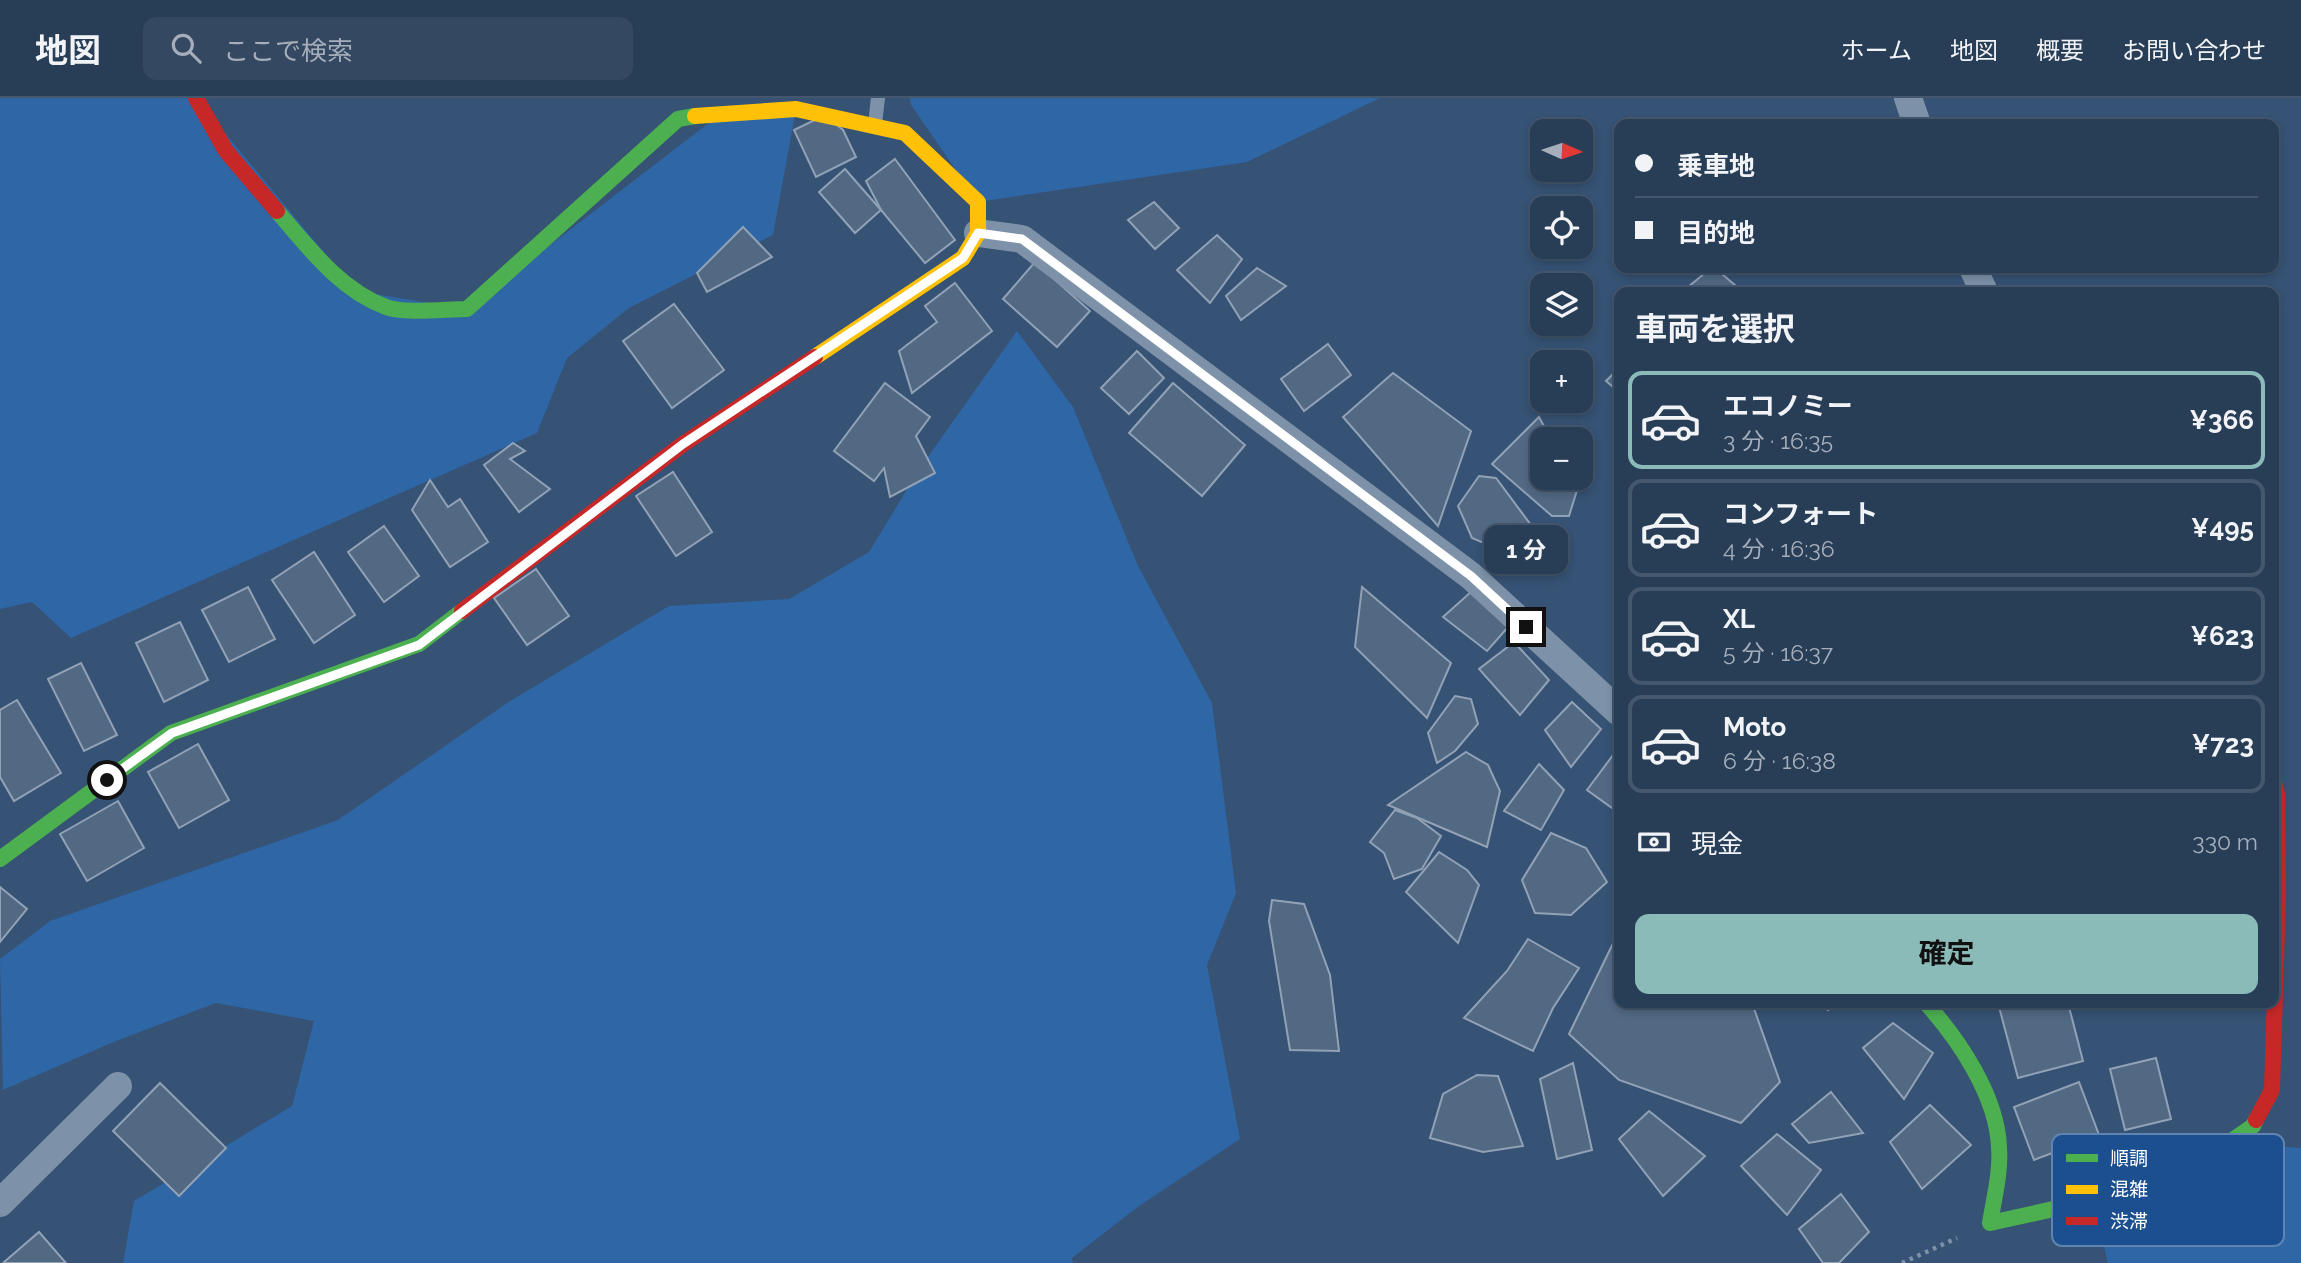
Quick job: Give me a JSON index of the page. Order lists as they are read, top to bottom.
{
  "legend": ["順調", "混雑", "渋滞"],
  "north": "right",
  "page": {
    "header": "地図",
    "search": "ここで検索",
    "nav": [
      "ホーム",
      "地図",
      "概要",
      "お問い合わせ"
    ],
    "map_buttons": ["+", "−"],
    "banner": ["乗車地", "目的地"],
    "heading": "車両を選択",
    "list": [
      {
        "name": "エコノミー",
        "note": "3 分 · 16:35",
        "value": "¥366"
      },
      {
        "name": "コンフォート",
        "note": "4 分 · 16:36",
        "value": "¥495"
      },
      {
        "name": "XL",
        "note": "5 分 · 16:37",
        "value": "¥623"
      },
      {
        "name": "Moto",
        "note": "6 分 · 16:38",
        "value": "¥723"
      }
    ],
    "bubble": "1 分",
    "pay": ["現金", "330 m"],
    "buttons": "確定"
  }
}
